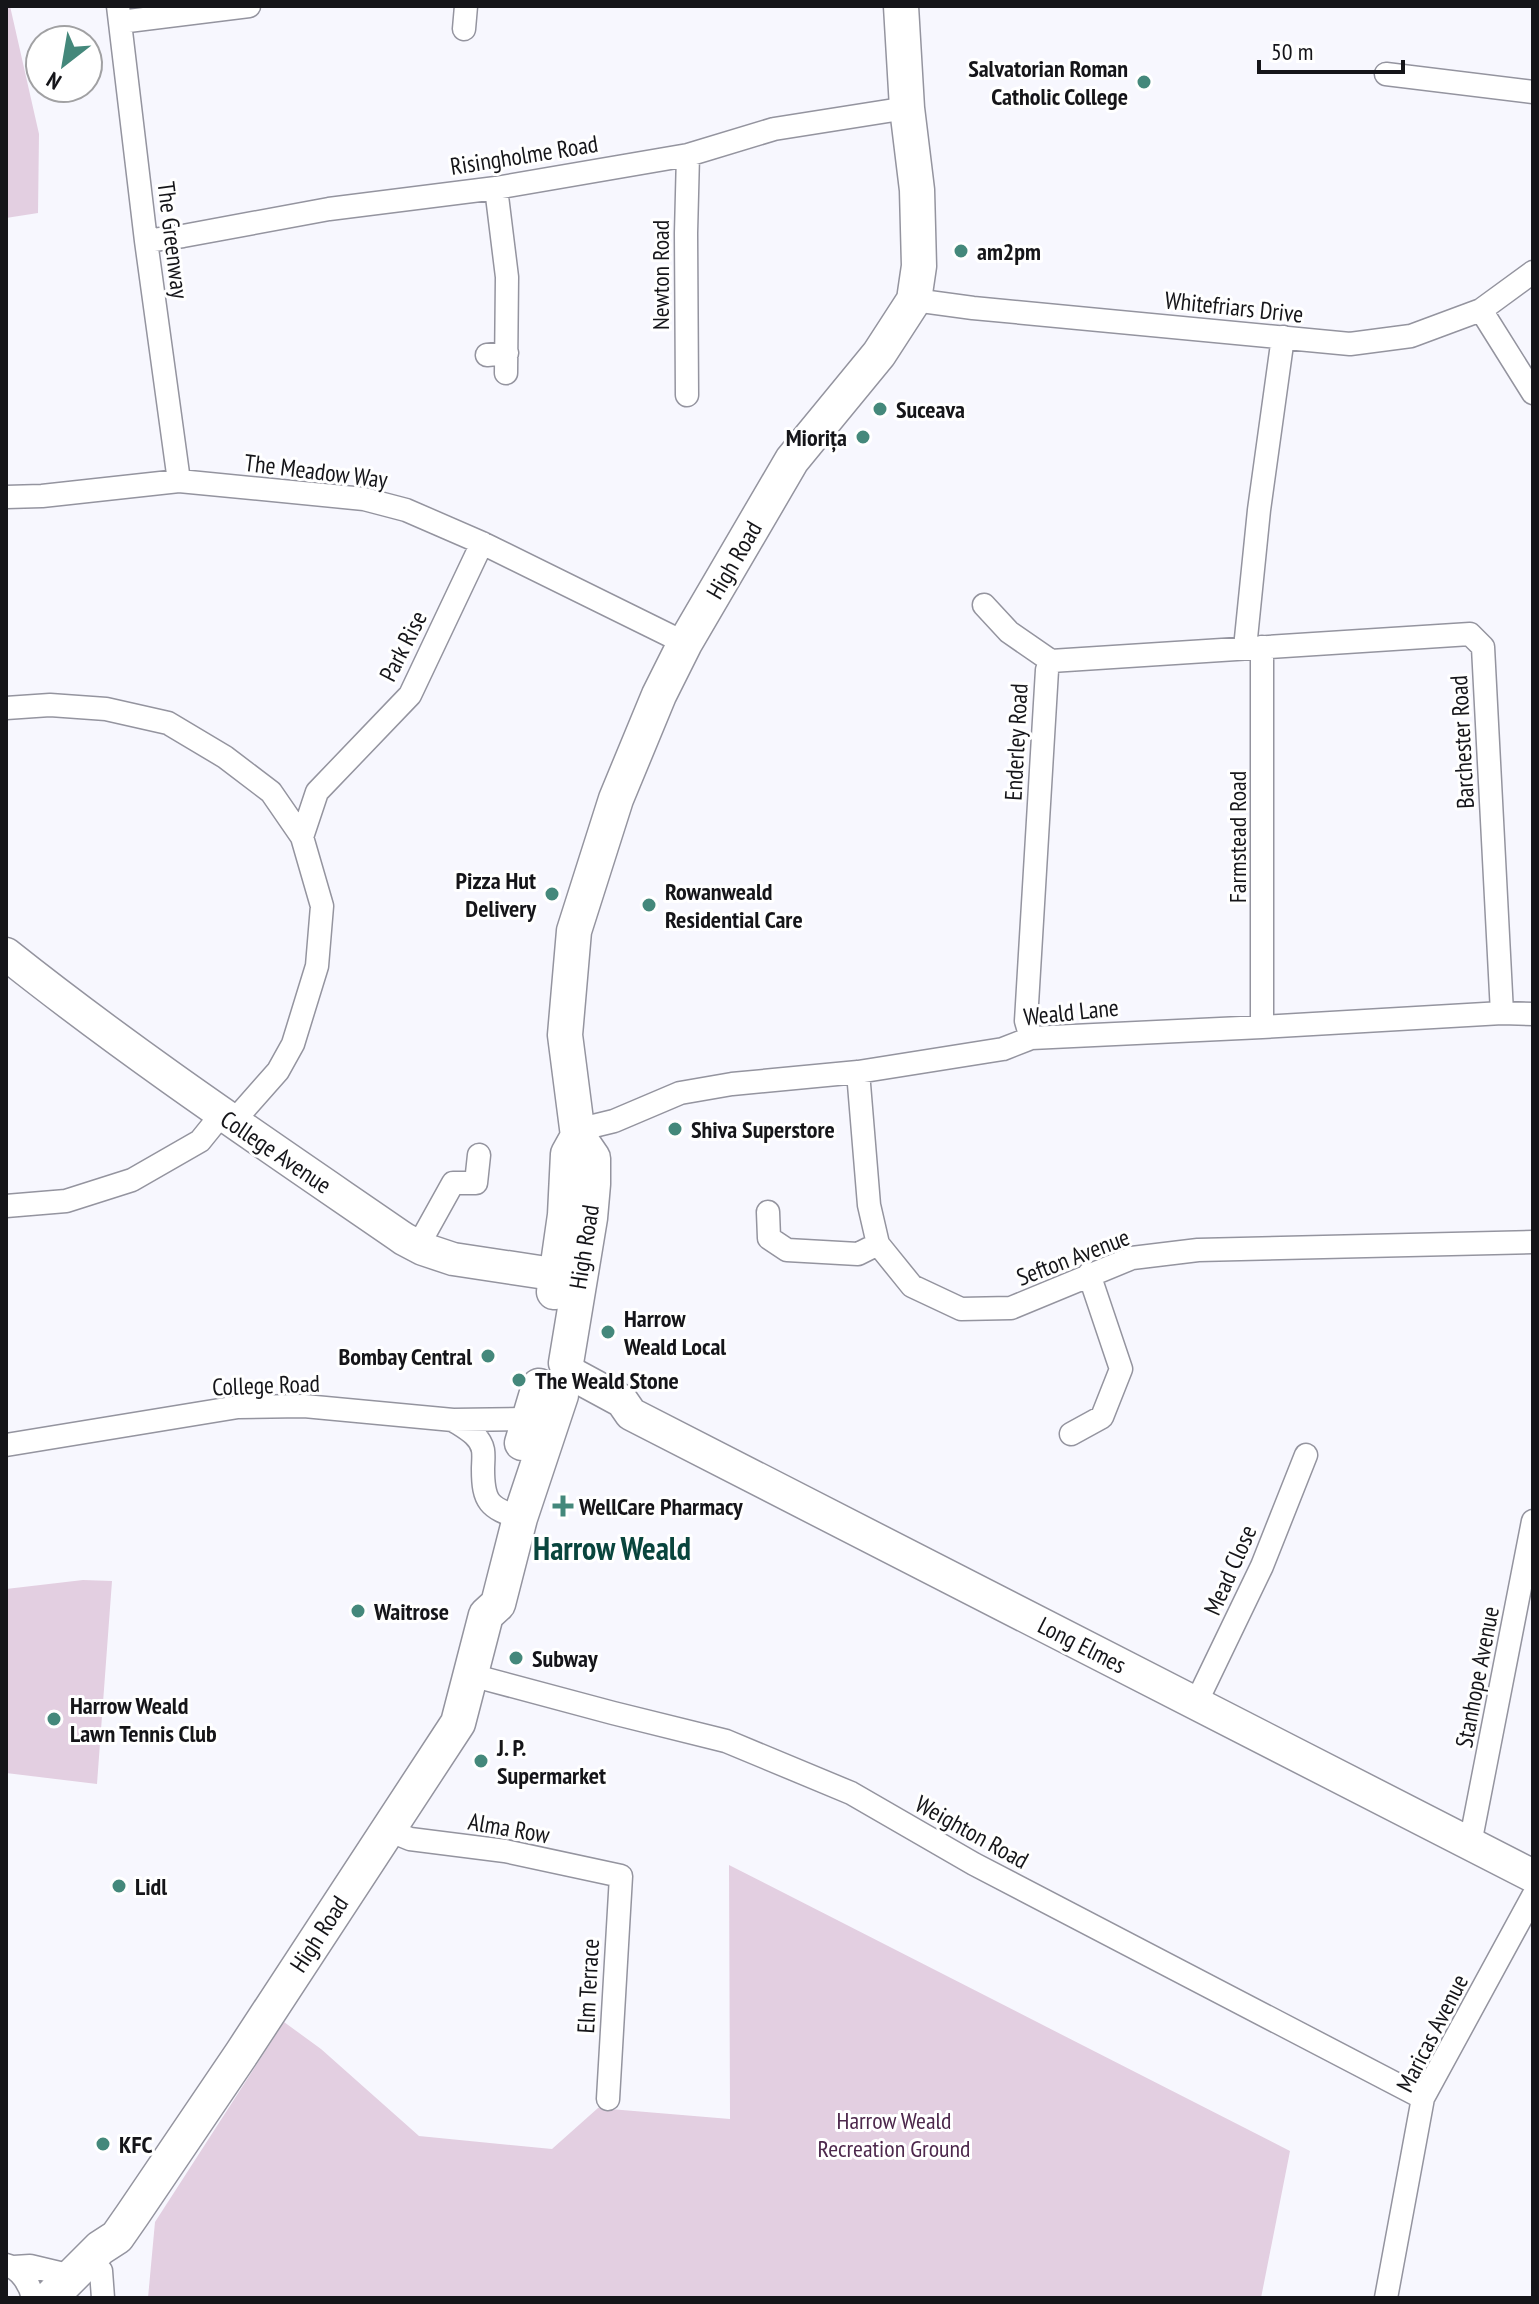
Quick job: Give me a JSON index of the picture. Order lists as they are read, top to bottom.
{
  "streets": {
    "main road": ["High Road"],
    "street": [
      "Risingholme Road",
      "The Greenway",
      "Newton Road",
      "Whitefriars Drive",
      "The Meadow Way",
      "Park Rise",
      "Enderley Road",
      "Barchester Road",
      "Farmstead Road",
      "Weald Lane",
      "College Avenue",
      "Sefton Avenue",
      "College Road",
      "Mead Close",
      "Long Elmes",
      "Stanhope Avenue",
      "Alma Row",
      "Weighton Road",
      "Elm Terrace",
      "Maricas Avenue"
    ]
  },
  "crossings": [
    ["Risingholme Road", "The Greenway"],
    ["Risingholme Road", "Newton Road"],
    ["Risingholme Road", "High Road"],
    ["The Greenway", "The Meadow Way"],
    ["Whitefriars Drive", "High Road"],
    ["Whitefriars Drive", "Farmstead Road"],
    ["The Meadow Way", "High Road"],
    ["The Meadow Way", "Park Rise"],
    ["High Road", "Weald Lane"],
    ["High Road", "College Avenue"],
    ["High Road", "College Road"],
    ["High Road", "Long Elmes"],
    ["High Road", "Alma Row"],
    ["High Road", "Weighton Road"],
    ["Enderley Road", "Barchester Road"],
    ["Enderley Road", "Farmstead Road"],
    ["Enderley Road", "Weald Lane"],
    ["Barchester Road", "Farmstead Road"],
    ["Barchester Road", "Weald Lane"],
    ["Farmstead Road", "Weald Lane"],
    ["Weald Lane", "Sefton Avenue"],
    ["Mead Close", "Long Elmes"],
    ["Long Elmes", "Stanhope Avenue"],
    ["Alma Row", "Elm Terrace"],
    ["Weighton Road", "Maricas Avenue"]
  ],
  "districts": ["Harrow Weald"],
  "parks": ["Harrow Weald Recreation Ground"],
  "places": {
    "other": [
      "Salvatorian Roman Catholic College",
      "am2pm",
      "Suceava",
      "Miorița",
      "Pizza Hut Delivery",
      "Rowanweald Residential Care",
      "Shiva Superstore",
      "Harrow Weald Local",
      "Bombay Central",
      "The Weald Stone",
      "Waitrose",
      "Subway",
      "Harrow Weald Lawn Tennis Club",
      "J. P. Supermarket",
      "Lidl",
      "KFC"
    ],
    "health": ["WellCare Pharmacy"]
  },
  "scale_bar": "50 m",
  "north": "bottom left"
}
